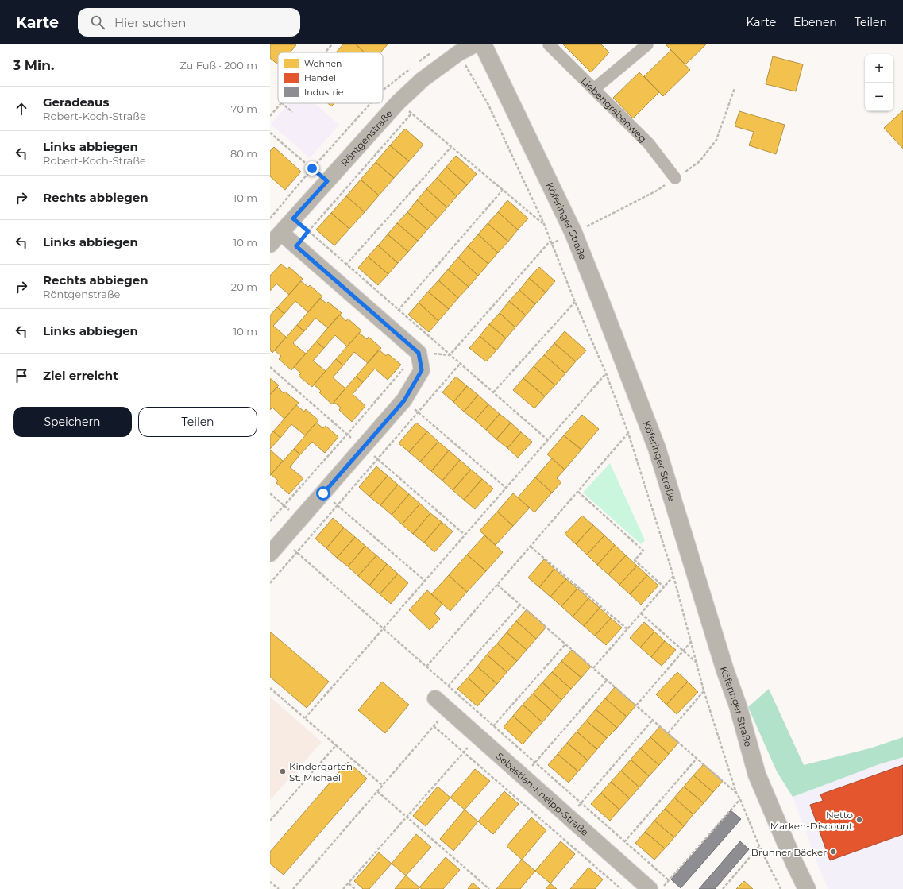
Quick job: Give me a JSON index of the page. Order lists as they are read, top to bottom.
{
  "streets": {
    "street": [
      "Liebengrabenweg",
      "Röntgenstraße",
      "Köferinger Straße",
      "Sebastian-Kneipp-Straße"
    ]
  },
  "places": ["Kindergarten St. Michael", "Netto Marken-Discount", "Brunner Bäcker"],
  "legend": ["Wohnen", "Handel", "Industrie"],
  "page": {
    "header": "Karte",
    "search": "Hier suchen",
    "nav": ["Karte", "Ebenen", "Teilen"],
    "heading": ["3 Min.", "Zu Fuß · 200 m"],
    "map_buttons": ["+", "−"],
    "list": [
      ["Geradeaus", "Robert-Koch-Straße", "70 m"],
      ["Links abbiegen", "Robert-Koch-Straße", "80 m"],
      ["Rechts abbiegen", "10 m"],
      ["Links abbiegen", "10 m"],
      ["Rechts abbiegen", "Röntgenstraße", "20 m"],
      ["Links abbiegen", "10 m"],
      "Ziel erreicht"
    ],
    "buttons": ["Speichern", "Teilen"]
  }
}
